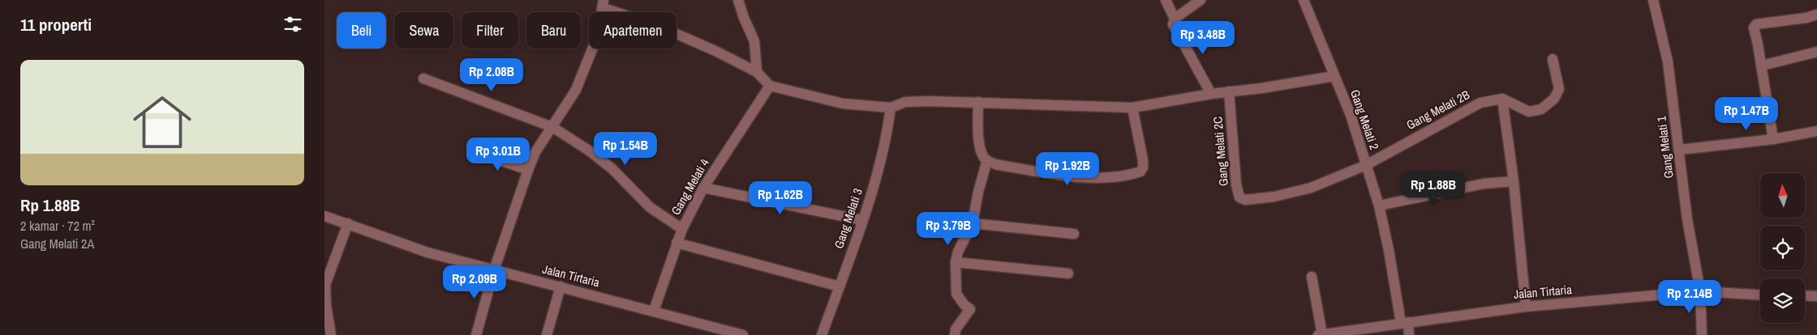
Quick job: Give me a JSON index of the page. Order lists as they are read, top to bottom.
{
  "streets": {
    "street": [
      "Gang Melati 2B",
      "Gang Melati 2",
      "Gang Melati 1",
      "Gang Melati 2C",
      "Gang Melati 4",
      "Gang Melati 3",
      "Jalan Tirtaria"
    ]
  },
  "crossings": [
    ["Gang Melati 2B", "Gang Melati 2"],
    ["Gang Melati 2B", "Gang Melati 2C"],
    ["Gang Melati 2", "Gang Melati 2C"],
    ["Gang Melati 2", "Jalan Tirtaria"],
    ["Gang Melati 1", "Jalan Tirtaria"],
    ["Gang Melati 4", "Jalan Tirtaria"]
  ],
  "north": "top",
  "page": {
    "heading": "11 properti",
    "chip": [
      "Beli",
      "Sewa",
      "Filter",
      "Baru",
      "Apartemen"
    ],
    "price": [
      "Rp 3.48B",
      "Rp 2.08B",
      "Rp 1.47B",
      "Rp 1.54B",
      "Rp 3.01B",
      "Rp 1.92B",
      "Rp 1.88B",
      "Rp 1.62B",
      "Rp 3.79B",
      "Rp 2.09B",
      "Rp 2.14B"
    ],
    "list": [
      {
        "name": "Rp 1.88B",
        "note": "2 kamar · 72 m² · Gang Melati 2A"
      }
    ]
  }
}
